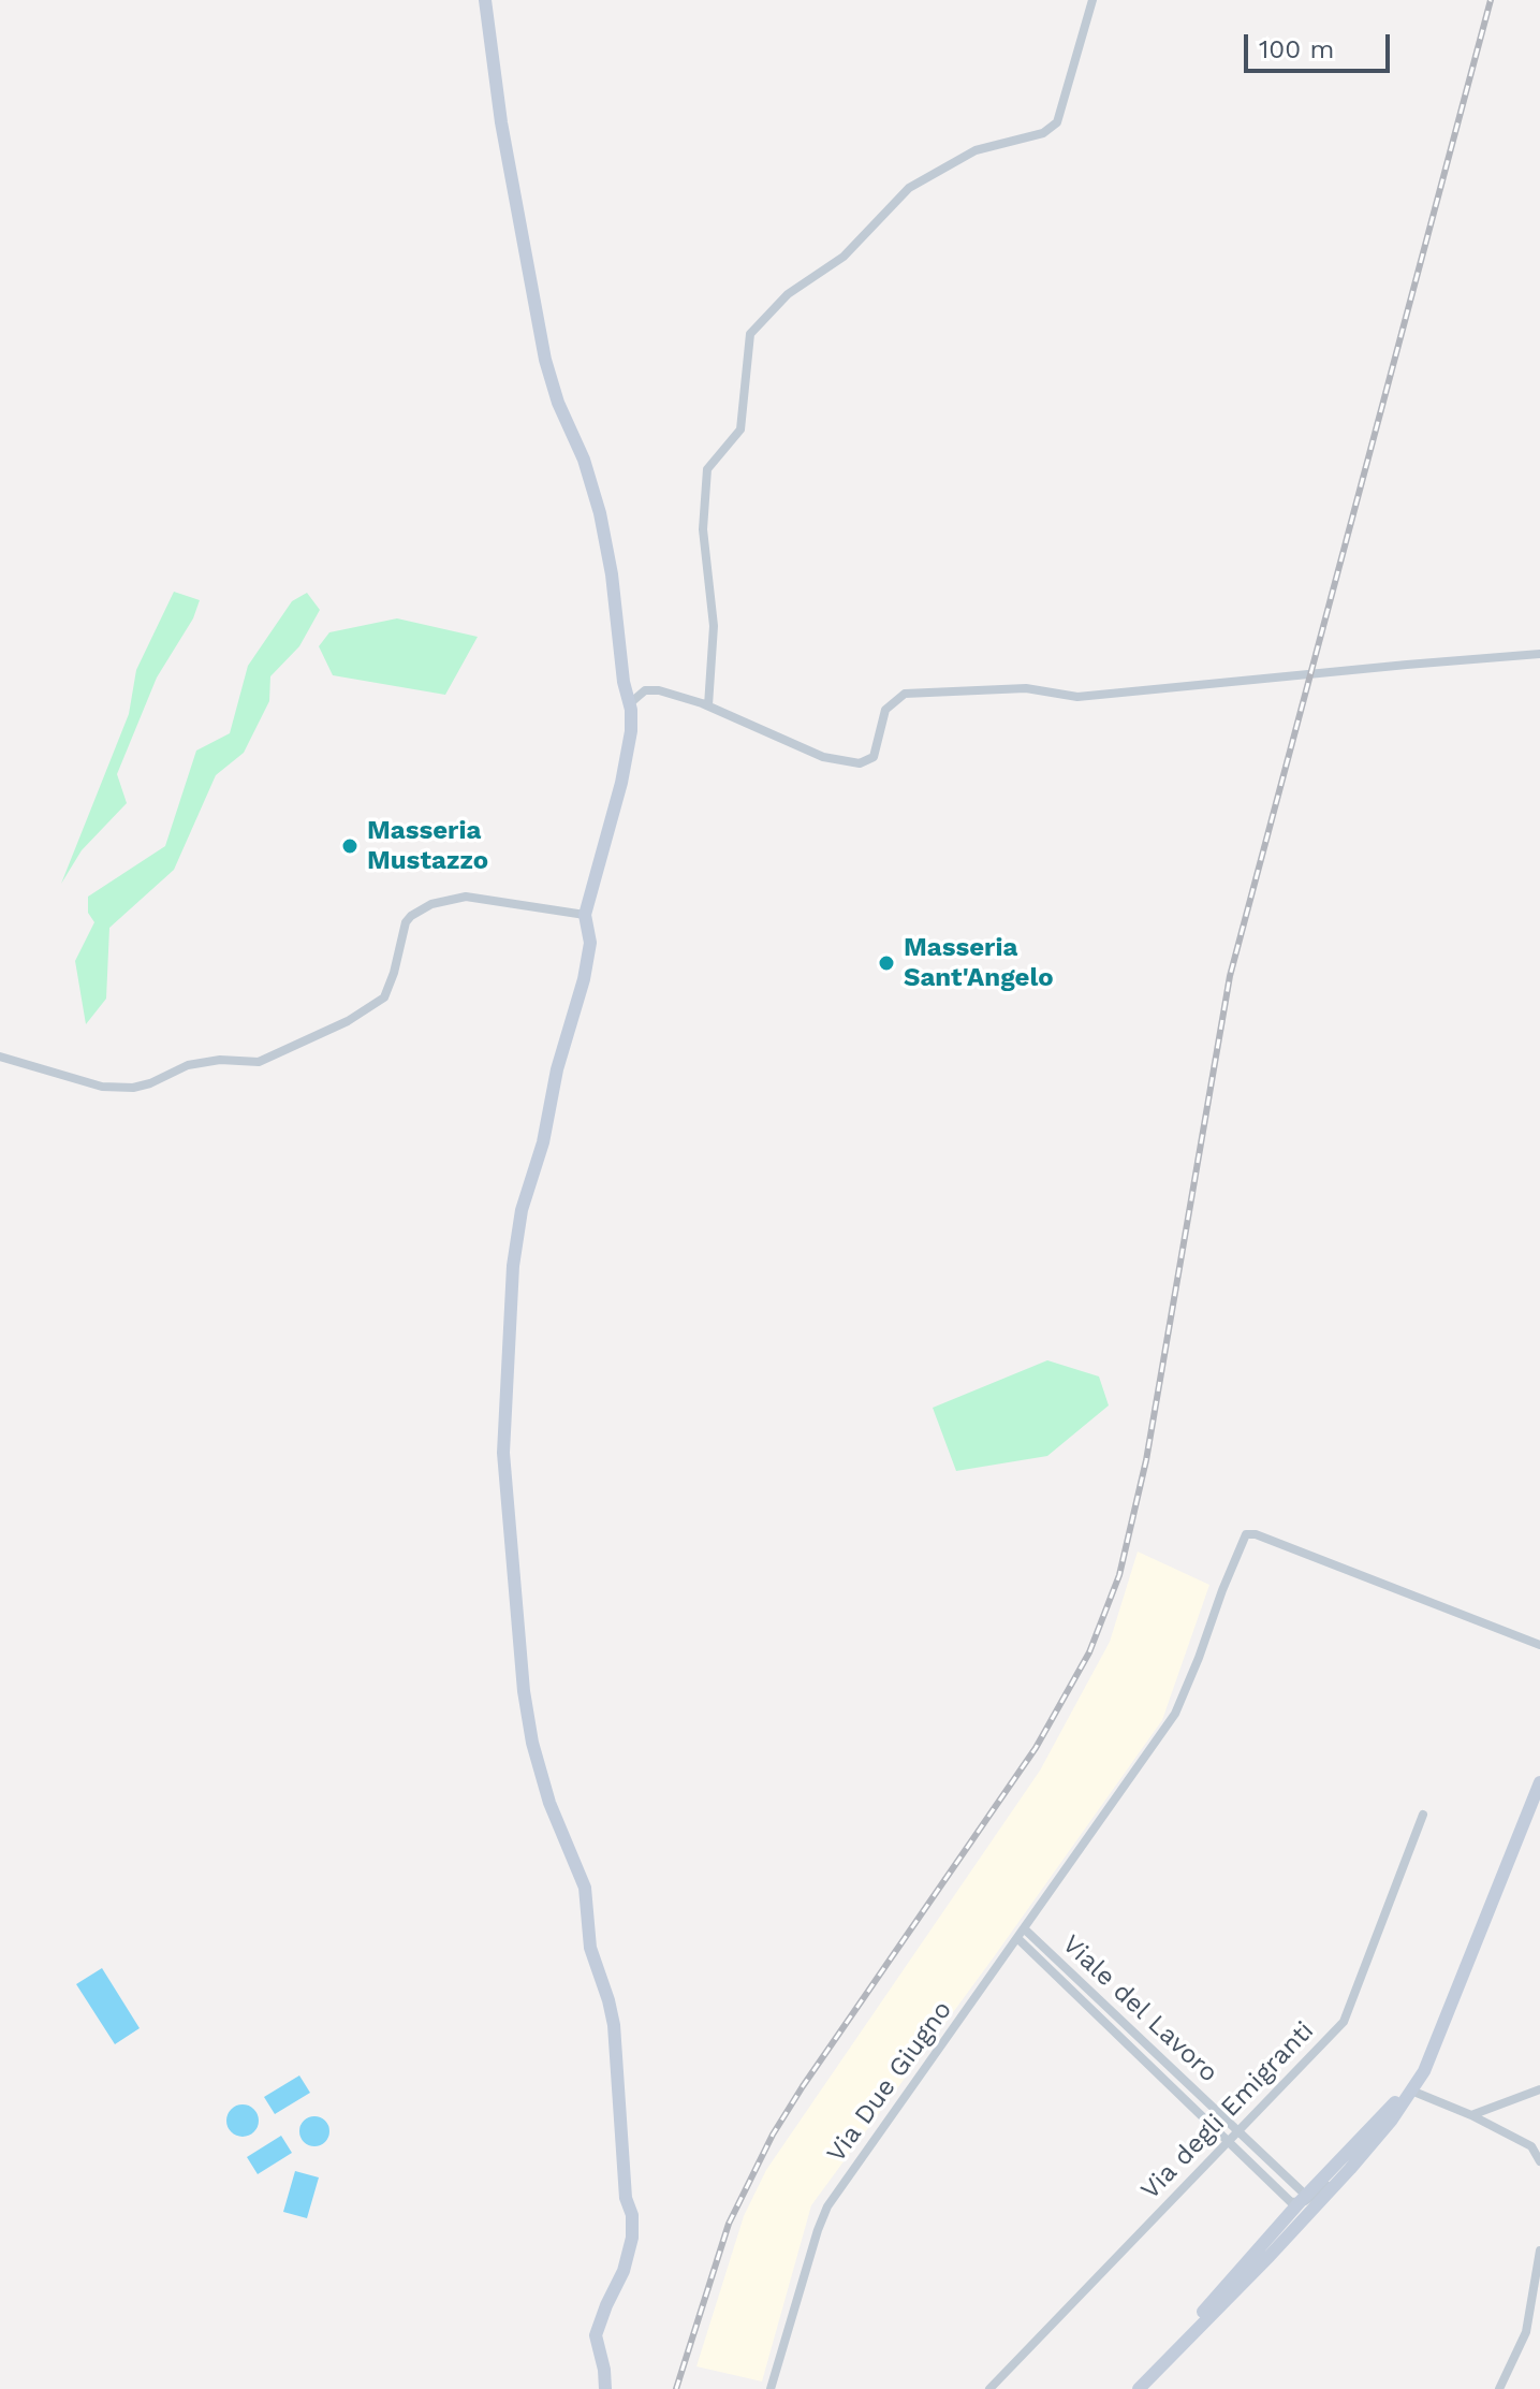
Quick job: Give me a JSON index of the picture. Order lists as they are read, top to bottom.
{
  "streets": {
    "street": ["Viale del Lavoro", "Via Due Giugno", "Via degli Emigranti"]
  },
  "crossings": [
    ["Viale del Lavoro", "Via Due Giugno"],
    ["Viale del Lavoro", "Via degli Emigranti"]
  ],
  "places": ["Masseria Mustazzo", "Masseria Sant'Angelo"],
  "scale_bar": "100 m"
}
